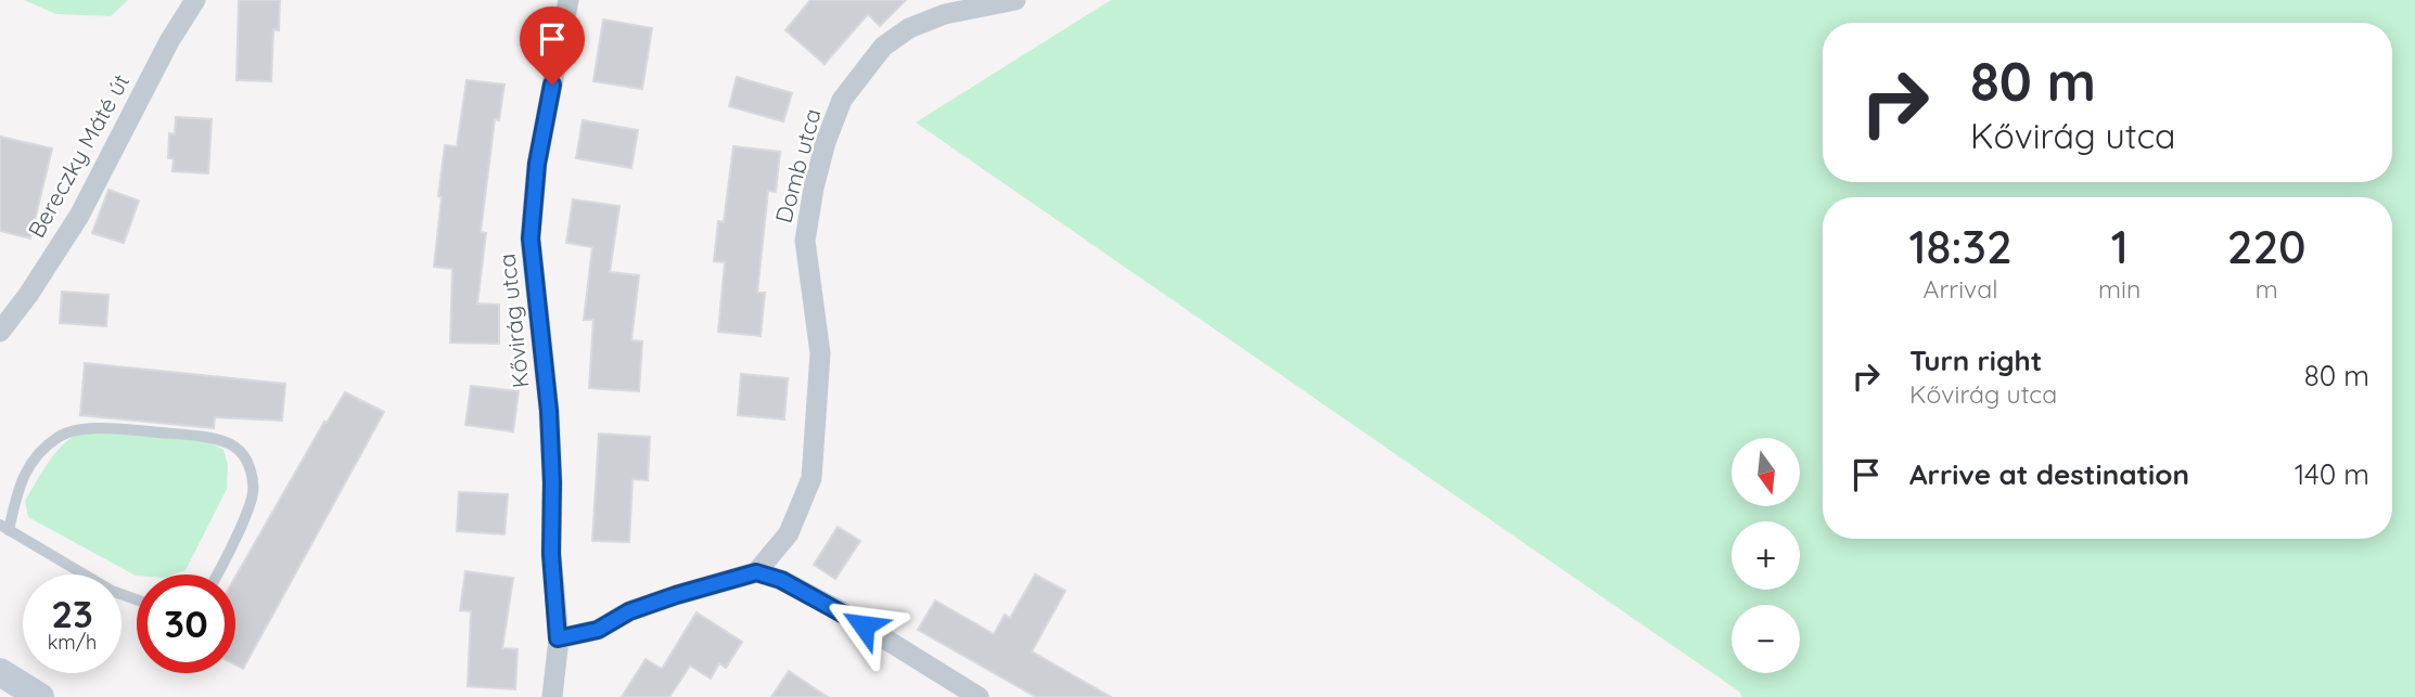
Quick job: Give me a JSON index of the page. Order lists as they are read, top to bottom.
{
  "streets": {
    "street": ["Bereczky Máté út", "Domb utca", "Kővirág utca"]
  },
  "north": "bottom",
  "page": {
    "turn": ["80 m", "Kővirág utca"],
    "eta": [
      "18:32",
      "Arrival",
      "1",
      "min",
      "220",
      "m"
    ],
    "list": [
      {
        "name": "Turn right",
        "note": "Kővirág utca",
        "value": "80 m"
      },
      {
        "name": "Arrive at destination",
        "value": "140 m"
      }
    ],
    "map_buttons": ["+", "−"],
    "speed": "23 km/h",
    "limit": "30"
  }
}
